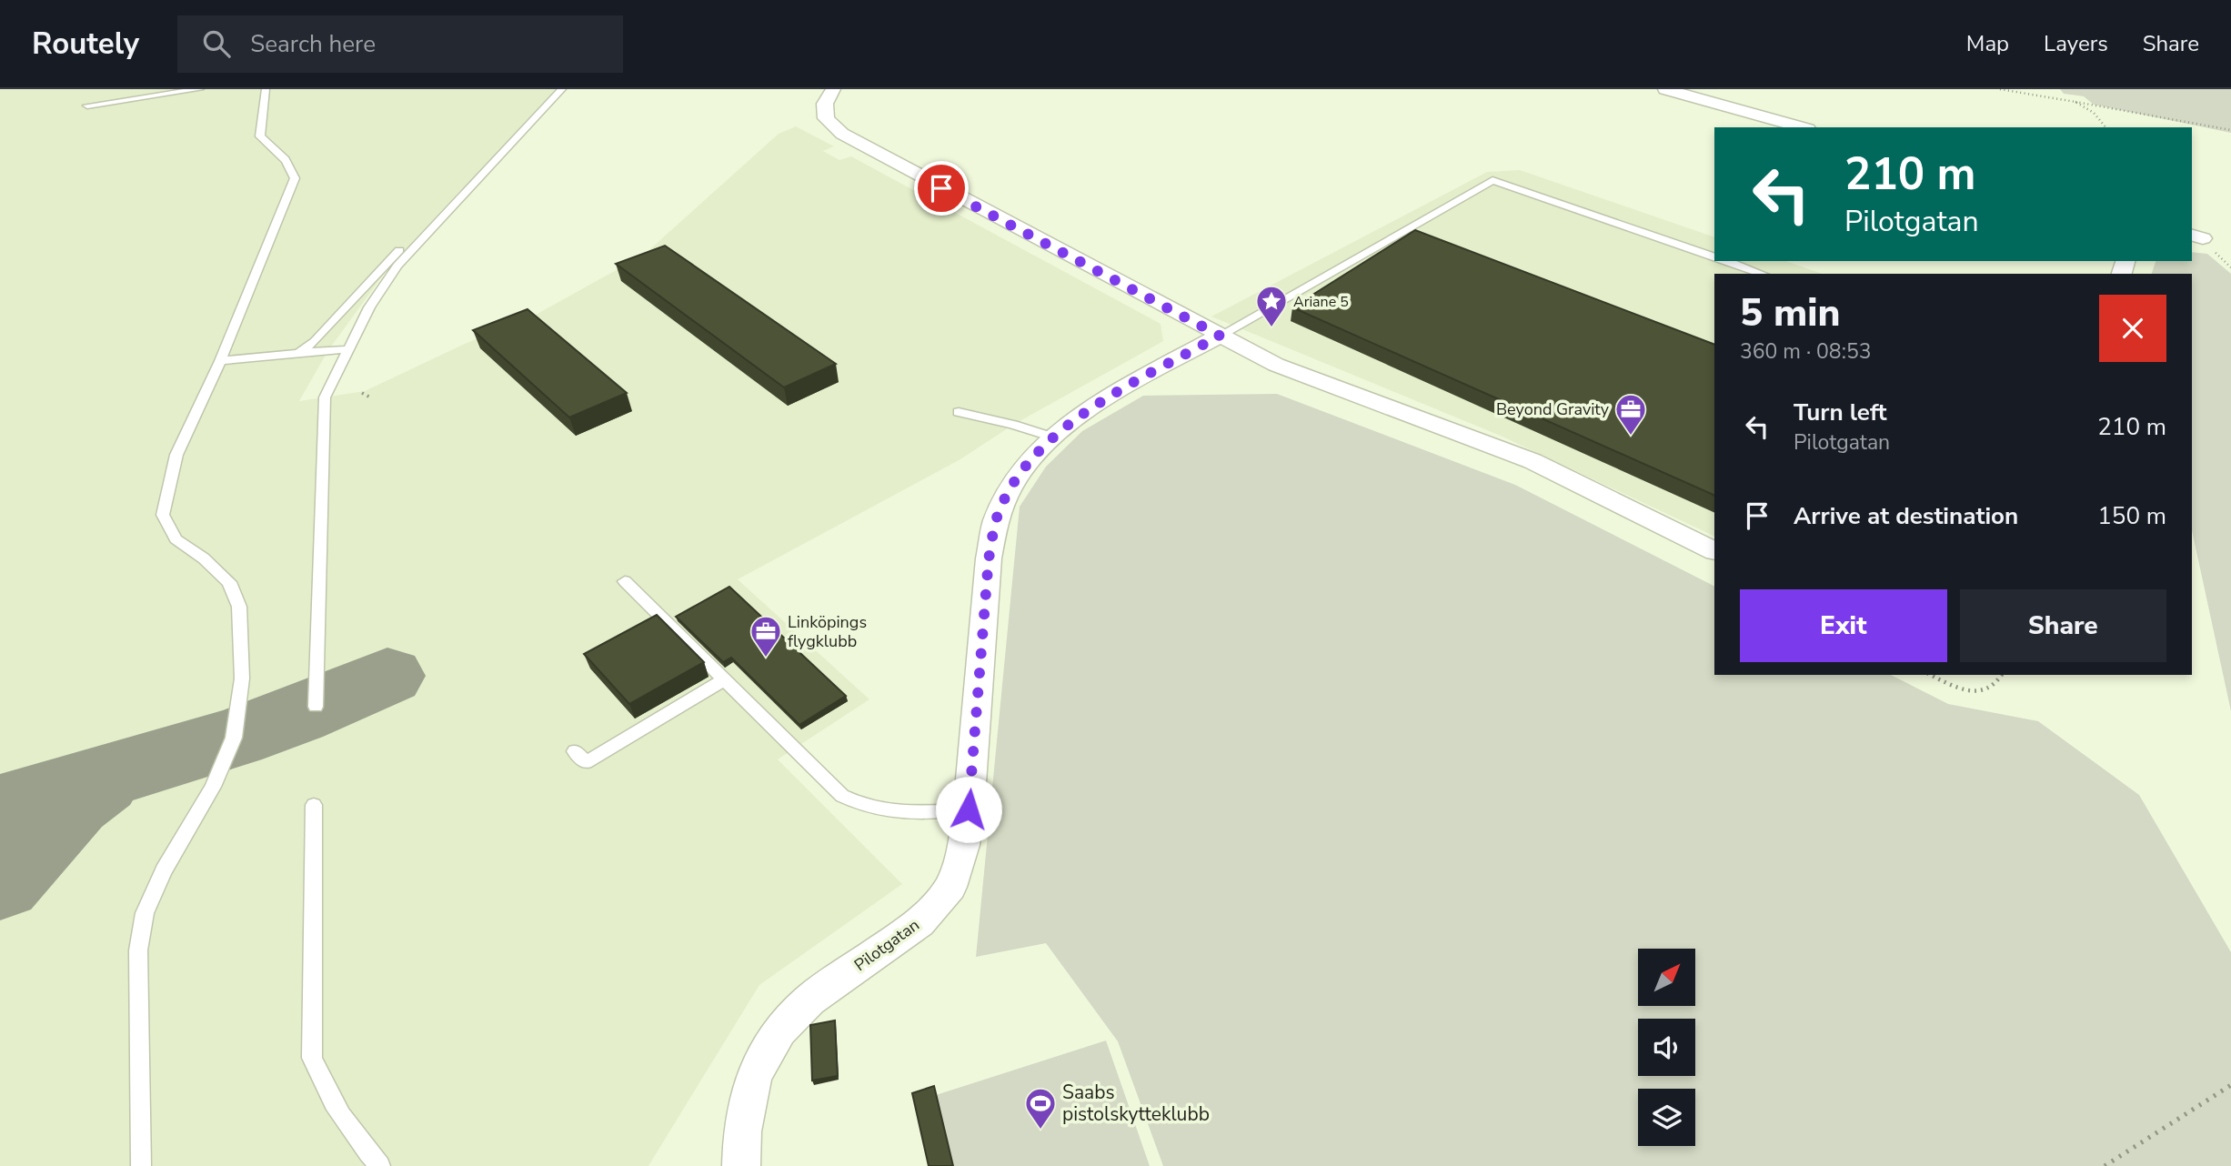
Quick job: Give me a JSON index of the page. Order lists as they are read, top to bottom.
{
  "streets": {
    "street": ["Pilotgatan"]
  },
  "places": {
    "place": ["Ariane 5"],
    "office": ["Beyond Gravity", "Linköpings flygklubb"],
    "sports": ["Saabs pistolskytteklubb"]
  },
  "north": "top right",
  "page": {
    "header": "Routely",
    "search": "Search here",
    "nav": ["Map", "Layers", "Share"],
    "turn": ["210 m", "Pilotgatan"],
    "heading": ["5 min", "360 m · 08:53"],
    "list": [
      {
        "name": "Turn left",
        "note": "Pilotgatan",
        "value": "210 m"
      },
      {
        "name": "Arrive at destination",
        "value": "150 m"
      }
    ],
    "buttons": ["Exit", "Share"]
  }
}
